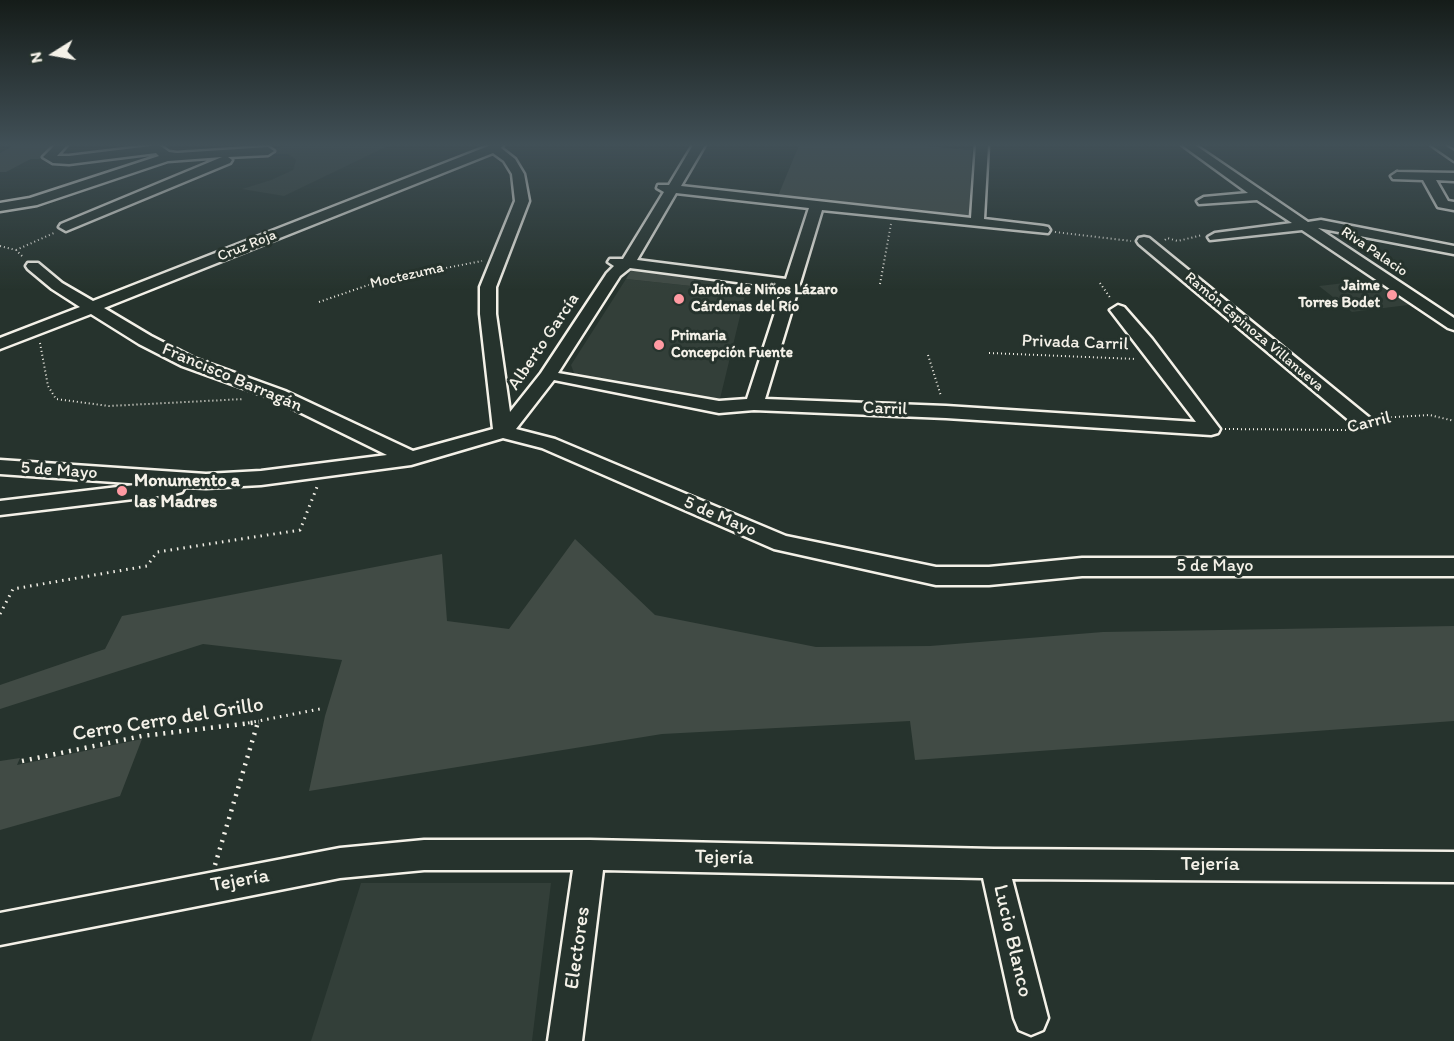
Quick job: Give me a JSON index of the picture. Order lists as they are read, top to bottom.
{
  "streets": {
    "street": [
      "Cruz Roja",
      "Riva Palacio",
      "Ramón Espinoza Villanueva",
      "Alberto García",
      "Francisco Barragán",
      "Carril",
      "5 de Mayo",
      "Tejería",
      "Lucio Blanco",
      "Electores"
    ],
    "path": ["Moctezuma", "Privada Carril", "Cerro Cerro del Grillo"]
  },
  "crossings": [
    ["Cruz Roja", "Francisco Barragán"],
    ["Ramón Espinoza Villanueva", "Carril"],
    ["Alberto García", "5 de Mayo"],
    ["Francisco Barragán", "5 de Mayo"],
    ["Tejería", "Lucio Blanco"],
    ["Tejería", "Electores"]
  ],
  "places": [
    "Jaime Torres Bodet",
    "Jardín de Niños Lázaro Cárdenas del Río",
    "Primaria Concepción Fuente",
    "Monumento a las Madres"
  ],
  "north": "left"
}
